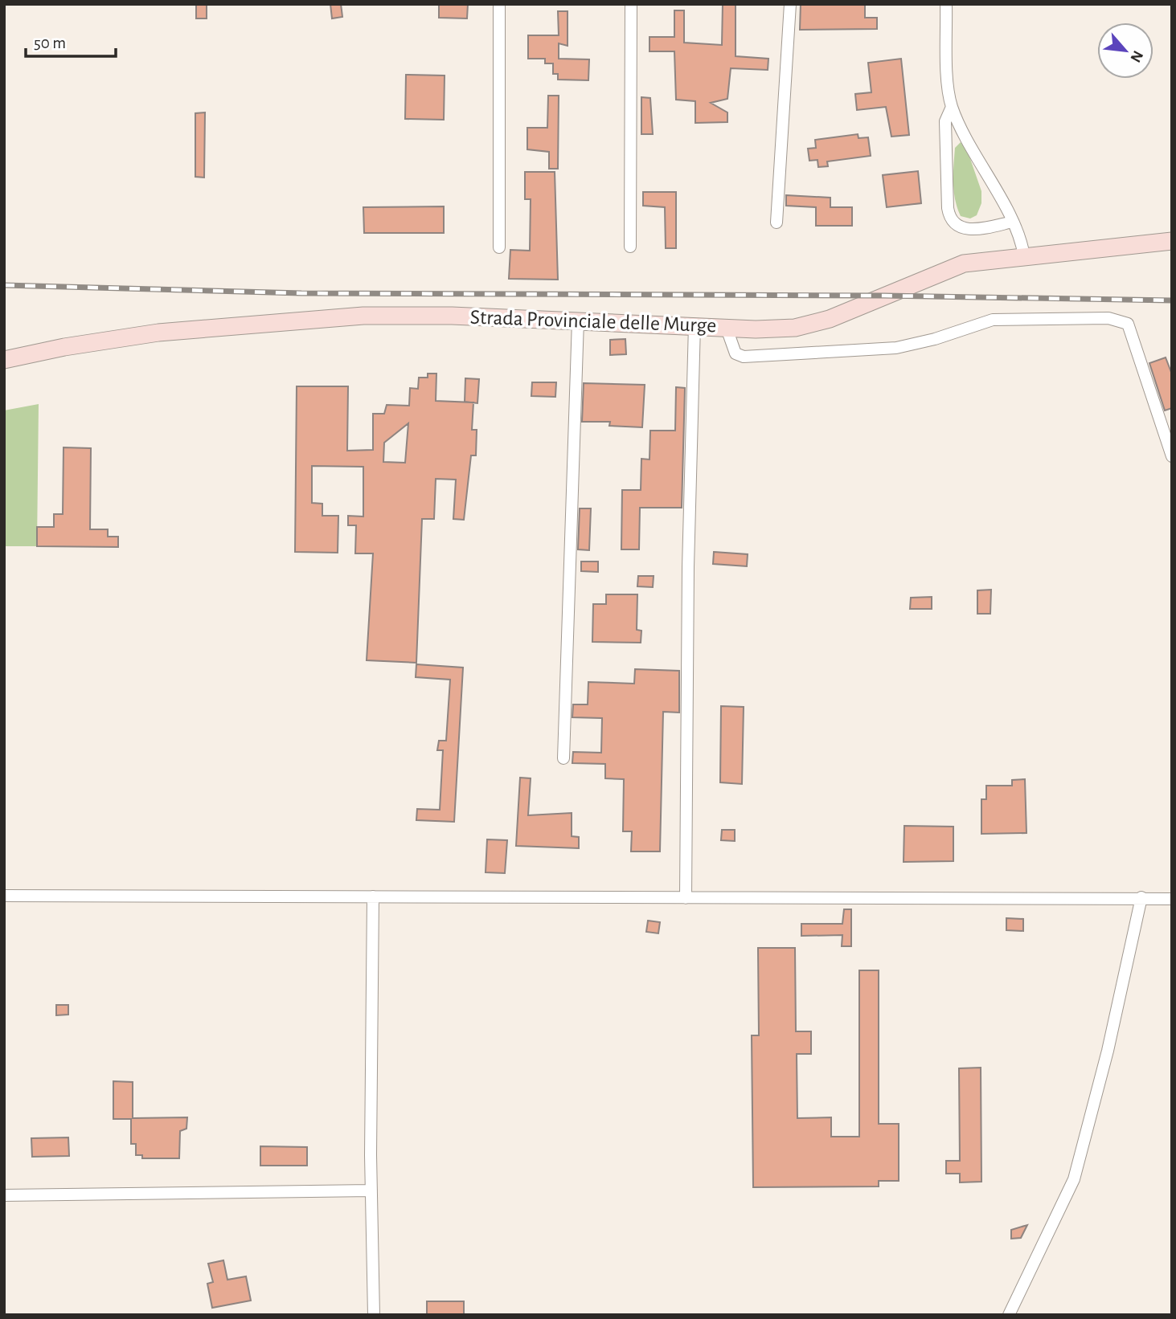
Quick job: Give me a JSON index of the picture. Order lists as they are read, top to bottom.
{
  "streets": {
    "main road": ["Strada Provinciale delle Murge"]
  },
  "scale_bar": "50 m",
  "north": "bottom right"
}
